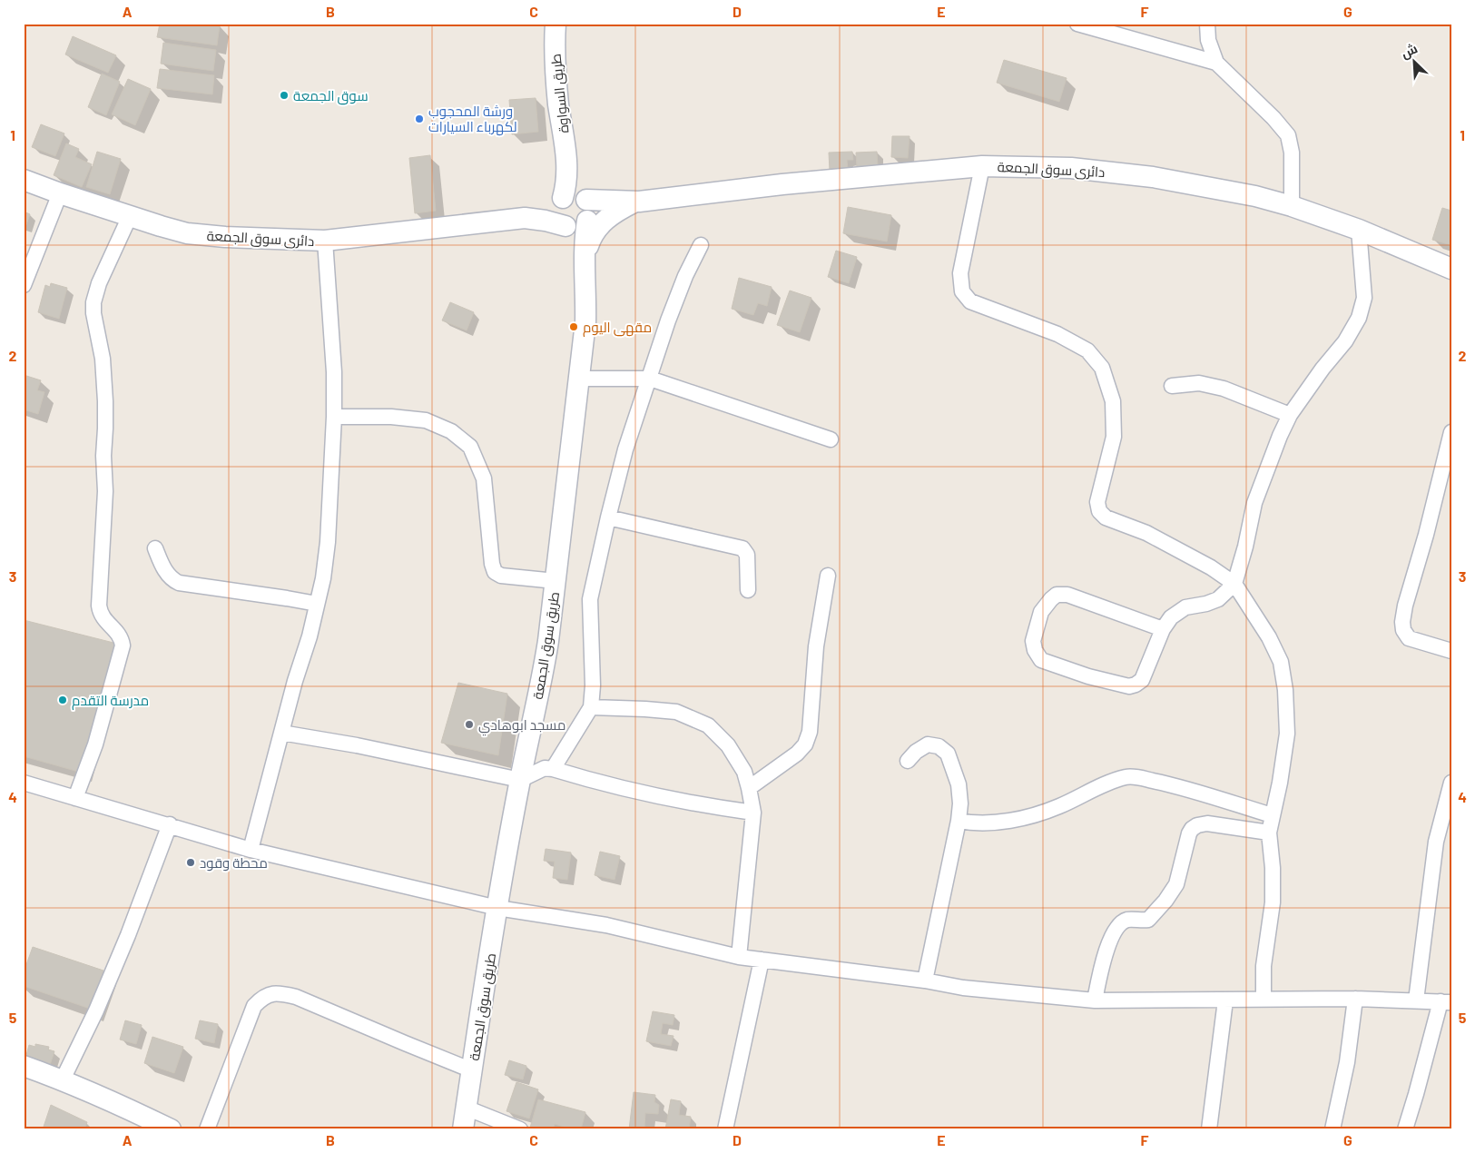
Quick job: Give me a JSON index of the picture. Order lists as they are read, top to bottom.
{
  "streets": {
    "main road": ["طريق السواوة", "دائرى سوق الجمعة", "طريق سوق الجمعة"]
  },
  "crossings": [
    ["طريق السواوة", "دائرى سوق الجمعة"]
  ],
  "places": [
    "سوق الجمعة",
    "ورشة المحجوب لكهرباء السيارات",
    "مقهى اليوم",
    "مدرسة التقدم",
    "مسجد ابوهادي",
    "محطة وقود"
  ],
  "north": "top left",
  "grid": {
    "columns": [
      "A",
      "B",
      "C",
      "D",
      "E",
      "F",
      "G"
    ],
    "rows": [
      "1",
      "2",
      "3",
      "4",
      "5"
    ]
  }
}
